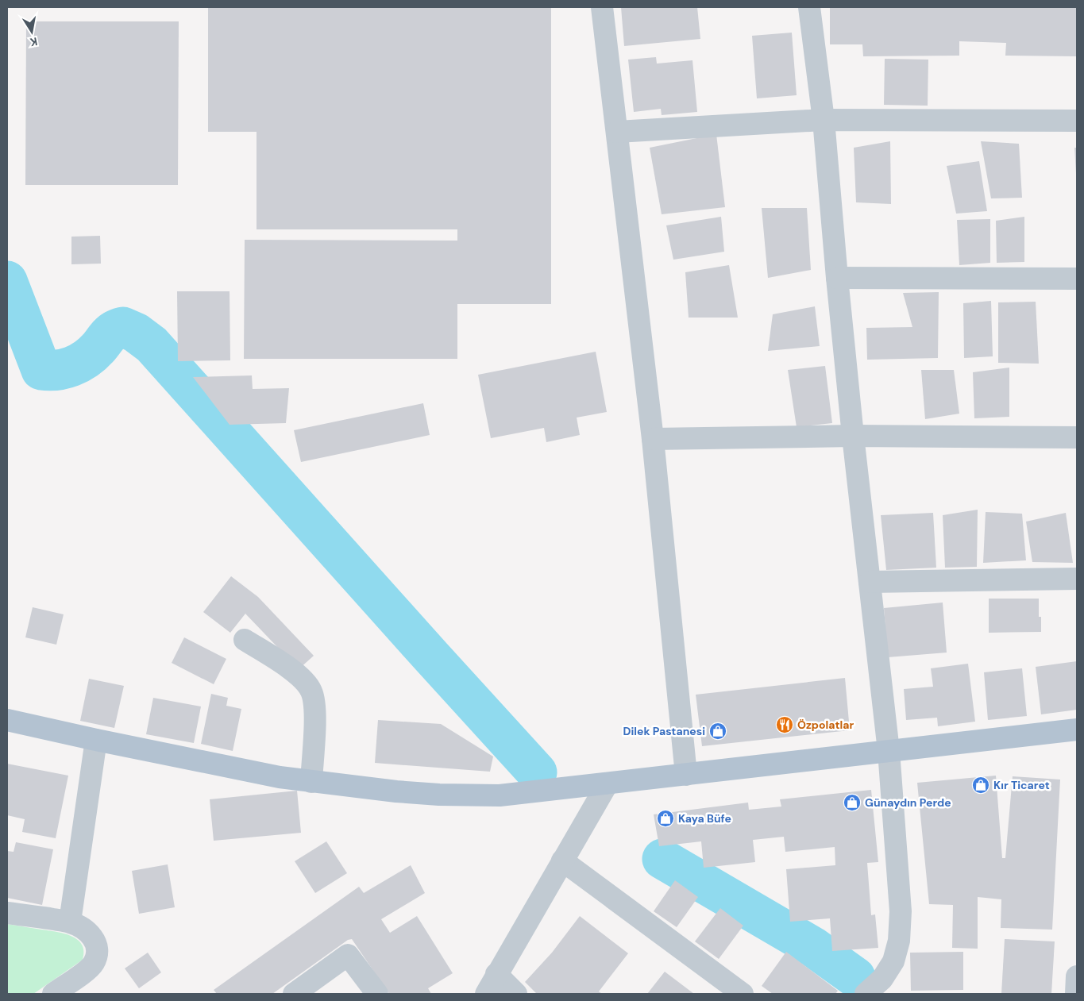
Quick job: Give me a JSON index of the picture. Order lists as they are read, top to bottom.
{
  "places": {
    "restaurant": ["Özpolatlar"],
    "shop": [
      "Dilek Pastanesi",
      "Kır Ticaret",
      "Günaydın Perde",
      "Kaya Büfe"
    ]
  },
  "north": "bottom"
}
